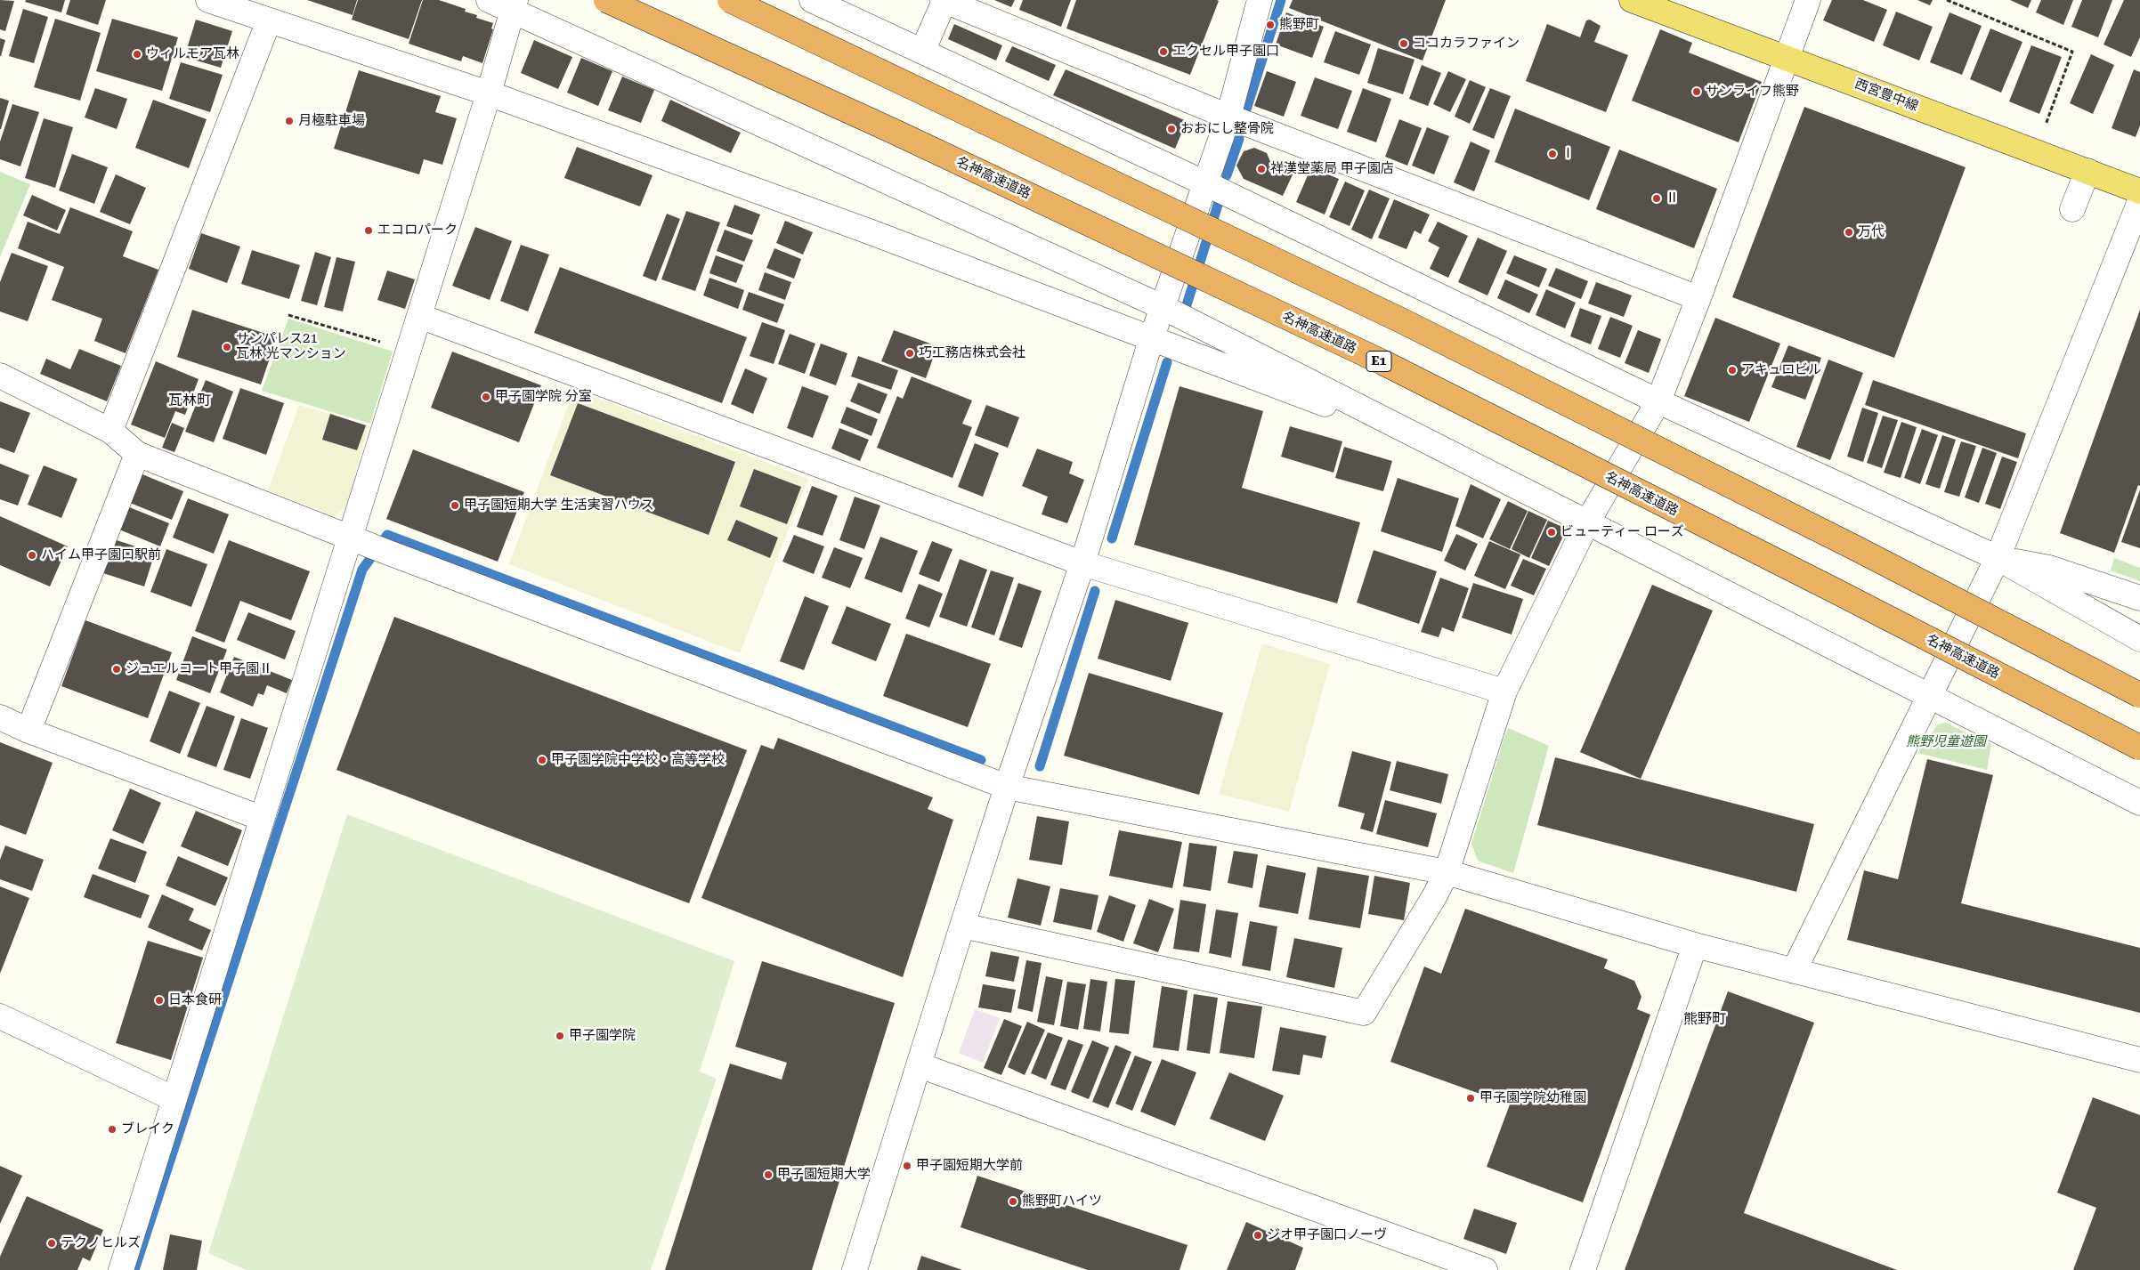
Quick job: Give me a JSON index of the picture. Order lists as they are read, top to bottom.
{
  "streets": {
    "highway": ["名神高速道路", "E1"],
    "main road": ["西宮豊中線"]
  },
  "districts": ["瓦林町", "熊野町"],
  "parks": ["熊野児童遊園"],
  "places": [
    "熊野町",
    "ココカラファイン",
    "エクセル甲子園口",
    "ウィルモア瓦林",
    "サンライフ熊野",
    "月極駐車場",
    "おおにし整骨院",
    "Ⅰ",
    "祥漢堂薬局 甲子園店",
    "Ⅱ",
    "エコロパーク",
    "万代",
    "サンパレス21 瓦林 光マンション",
    "巧工務店株式会社",
    "アキュロビル",
    "甲子園学院 分室",
    "甲子園短期大学 生活実習ハウス",
    "ビューティー ローズ",
    "ハイム甲子園口駅前",
    "ジュエルコート甲子園Ⅱ",
    "甲子園学院中学校・高等学校",
    "日本食研",
    "甲子園学院",
    "甲子園学院幼稚園",
    "ブレイク",
    "甲子園短期大学前",
    "甲子園短期大学",
    "熊野町ハイツ",
    "ジオ甲子園口ノーヴ",
    "テクノヒルズ"
  ]
}
